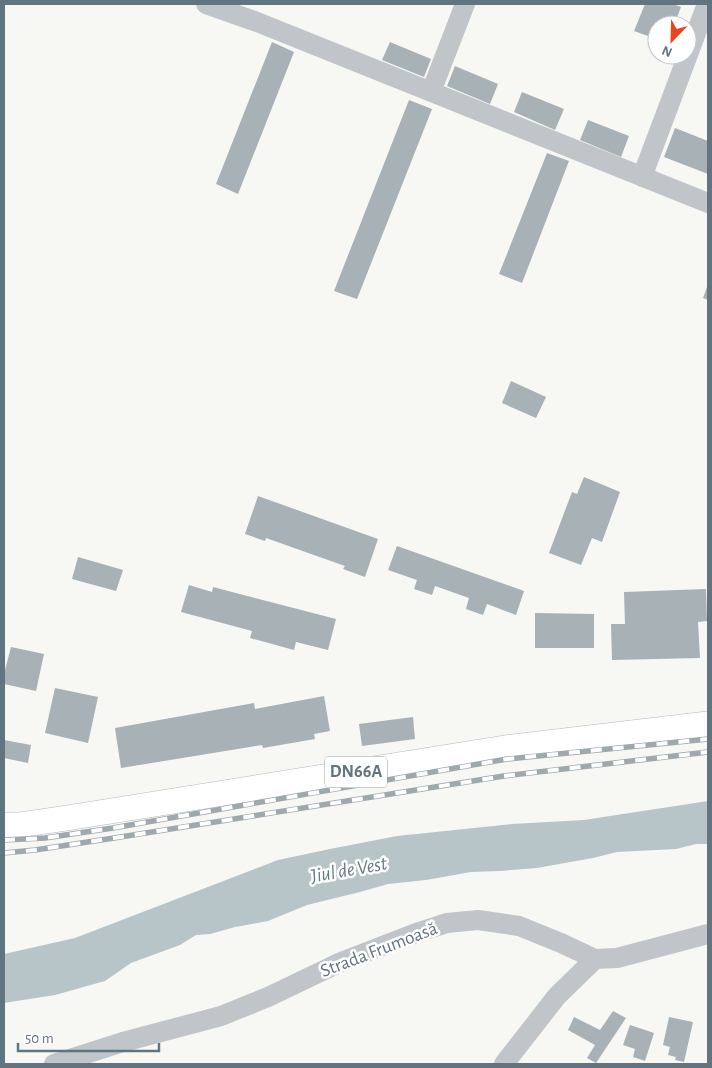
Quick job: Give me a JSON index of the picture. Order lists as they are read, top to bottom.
{
  "streets": {
    "main road": ["DN66A"],
    "street": ["Strada Frumoasă"]
  },
  "water": ["Jiul de Vest"],
  "scale_bar": "50 m",
  "north": "bottom left"
}
